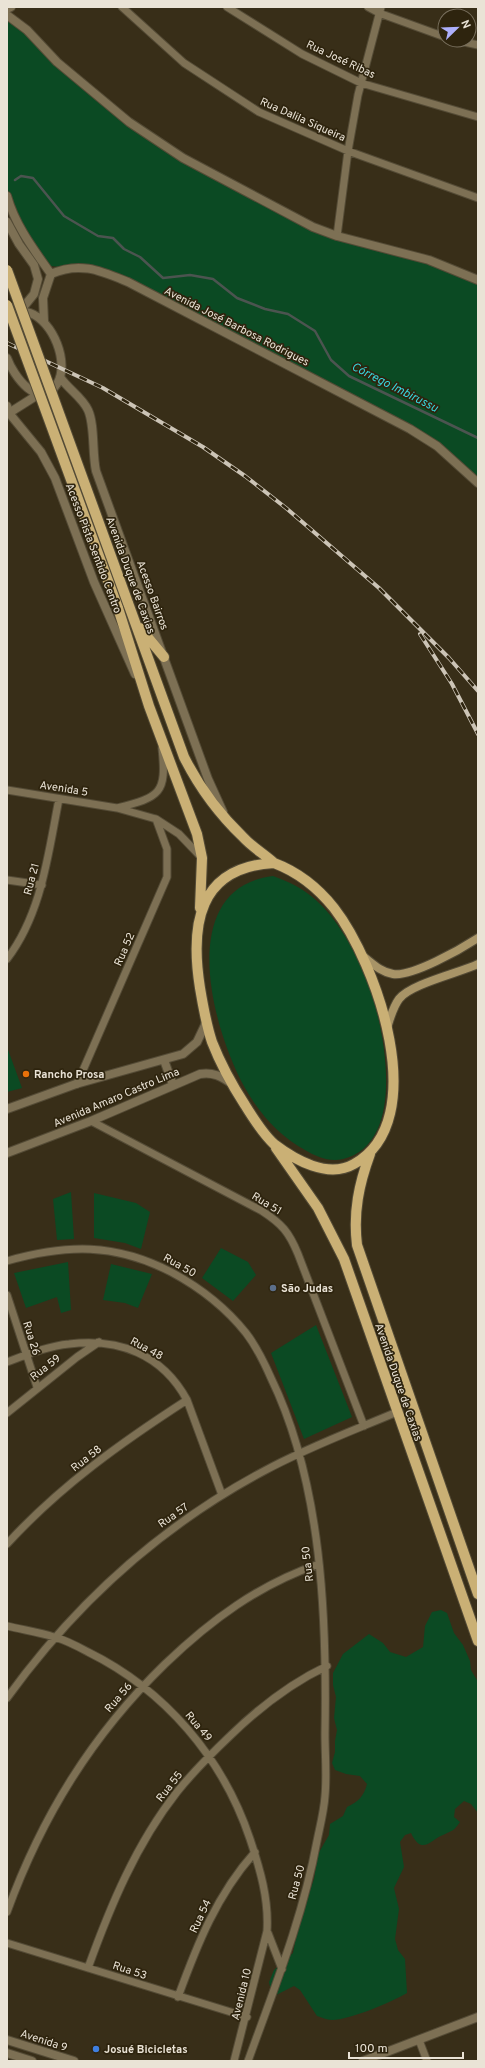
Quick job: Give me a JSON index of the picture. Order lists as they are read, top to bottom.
{
  "streets": {
    "main road": ["Avenida Duque de Caxias"],
    "street": [
      "Rua José Ribas",
      "Rua Dalila Siqueira",
      "Avenida José Barbosa Rodrigues",
      "Acesso Pista Sentido Centro",
      "Acesso Bairros",
      "Avenida 5",
      "Rua 21",
      "Rua 52",
      "Avenida Amaro Castro Lima",
      "Rua 51",
      "Rua 50",
      "Rua 26",
      "Rua 48",
      "Rua 59",
      "Rua 58",
      "Rua 57",
      "Rua 56",
      "Rua 49",
      "Rua 55",
      "Rua 54",
      "Rua 53",
      "Avenida 10",
      "Avenida 9"
    ]
  },
  "crossings": [
    ["Avenida Duque de Caxias", "Acesso Bairros"],
    ["Avenida Duque de Caxias", "Avenida Amaro Castro Lima"],
    ["Avenida Duque de Caxias", "Rua 57"],
    ["Avenida 5", "Rua 21"],
    ["Avenida 5", "Rua 52"],
    ["Rua 52", "Avenida Amaro Castro Lima"],
    ["Avenida Amaro Castro Lima", "Rua 51"],
    ["Rua 51", "Rua 57"],
    ["Rua 50", "Rua 57"],
    ["Rua 50", "Rua 56"],
    ["Rua 50", "Rua 55"],
    ["Rua 26", "Rua 48"],
    ["Rua 26", "Rua 59"],
    ["Rua 48", "Rua 59"],
    ["Rua 48", "Rua 58"],
    ["Rua 48", "Rua 57"],
    ["Rua 57", "Rua 49"],
    ["Rua 56", "Rua 49"],
    ["Rua 49", "Rua 55"],
    ["Rua 49", "Rua 54"],
    ["Rua 49", "Avenida 10"],
    ["Rua 55", "Rua 53"],
    ["Rua 54", "Rua 53"],
    ["Rua 53", "Avenida 10"]
  ],
  "water": ["Córrego Imbirussu"],
  "places": ["Rancho Prosa", "São Judas", "Josué Bicicletas"],
  "scale_bar": "100 m",
  "north": "top right"
}
